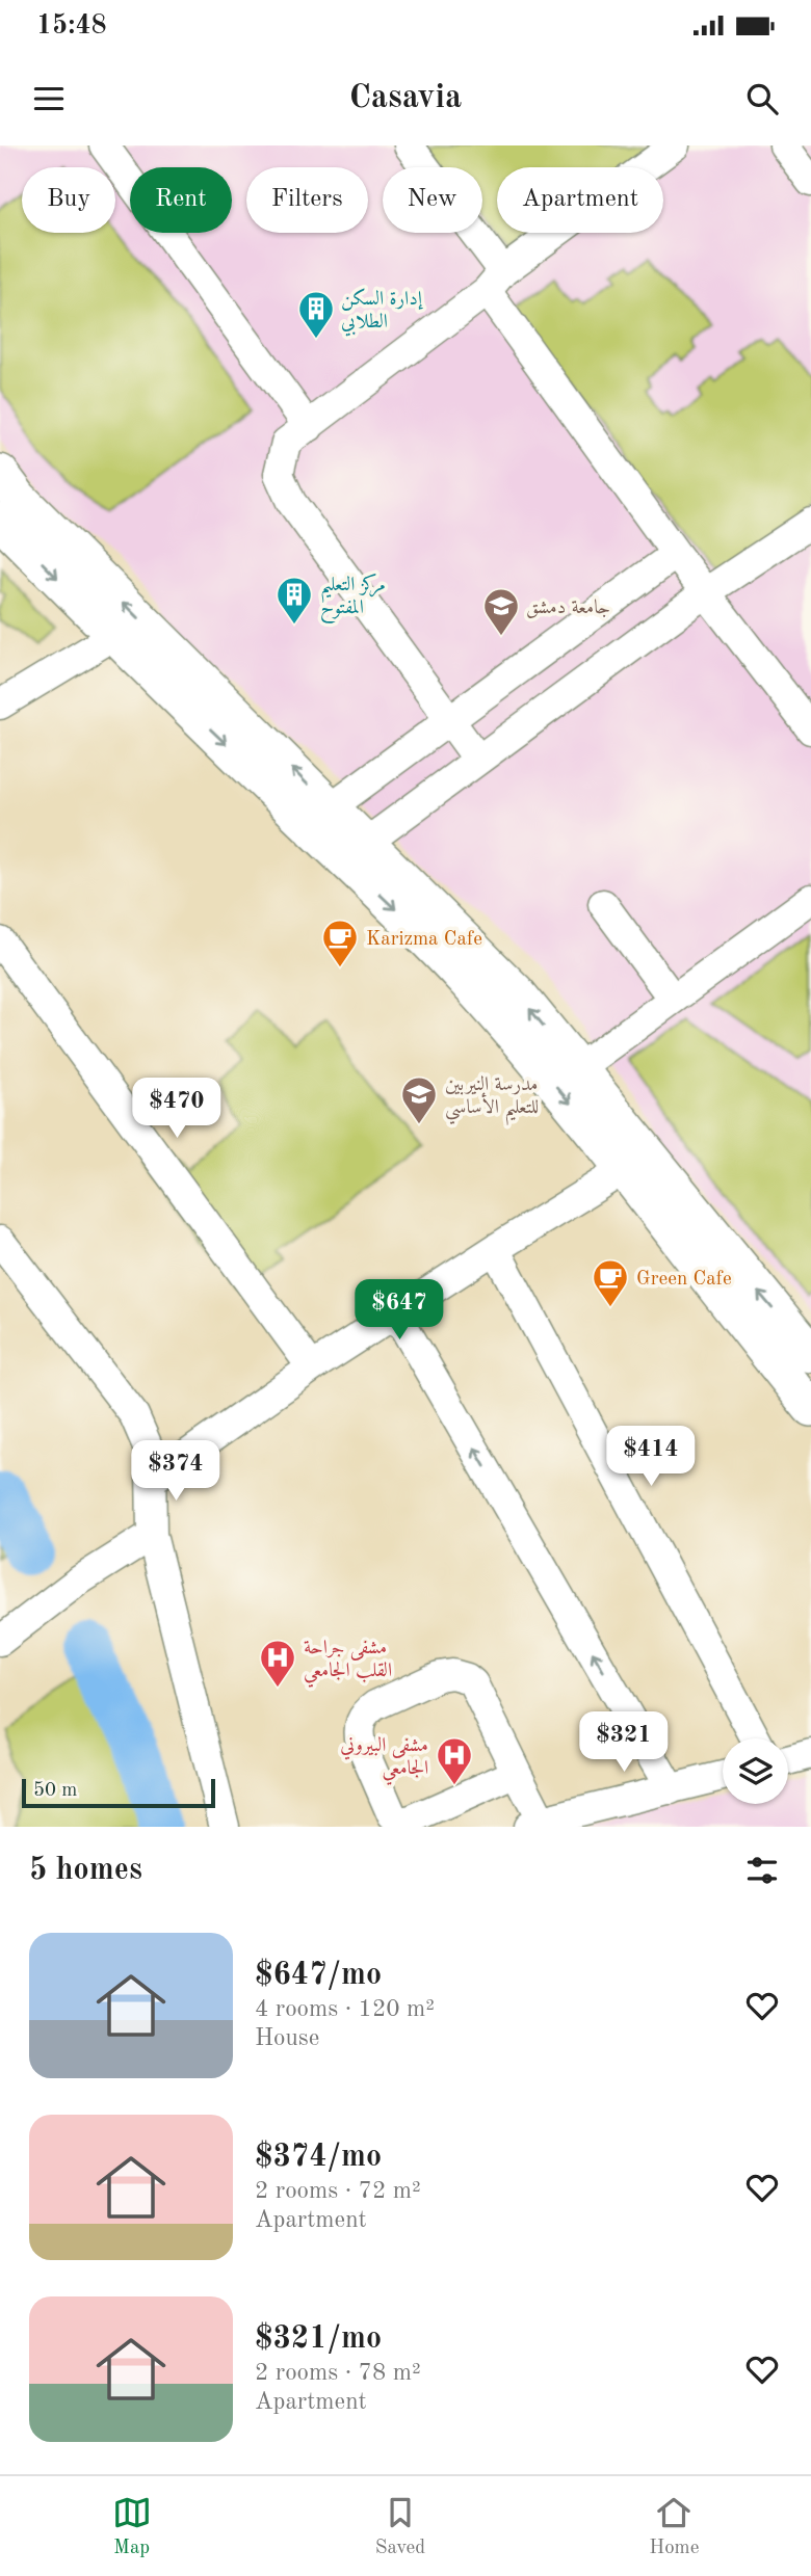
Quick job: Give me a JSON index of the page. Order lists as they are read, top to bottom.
{
  "places": {
    "building": ["إدارة السكن الطلابي", "مركز التعليم المفتوح"],
    "school or university": ["جامعة دمشق", "مدرسة النيربين للتعليم الأساسي"],
    "cafe": ["Karizma Cafe", "Green Cafe"],
    "hospital": ["مشفى جراحة القلب الجامعي", "مشفى البيروني الجامعي"]
  },
  "scale_bar": "50 m",
  "page": {
    "status": "15:48",
    "header": "Casavia",
    "chip": [
      "Buy",
      "Rent",
      "Filters",
      "New",
      "Apartment"
    ],
    "price": [
      "$470",
      "$647",
      "$414",
      "$374",
      "$321"
    ],
    "scale": "50 m",
    "heading": "5 homes",
    "list": [
      {
        "name": "$647/mo",
        "note": "4 rooms · 120 m² · House"
      },
      {
        "name": "$374/mo",
        "note": "2 rooms · 72 m² · Apartment"
      },
      {
        "name": "$321/mo",
        "note": "2 rooms · 78 m² · Apartment"
      }
    ],
    "tabs": ["Map", "Saved", "Home"]
  }
}
